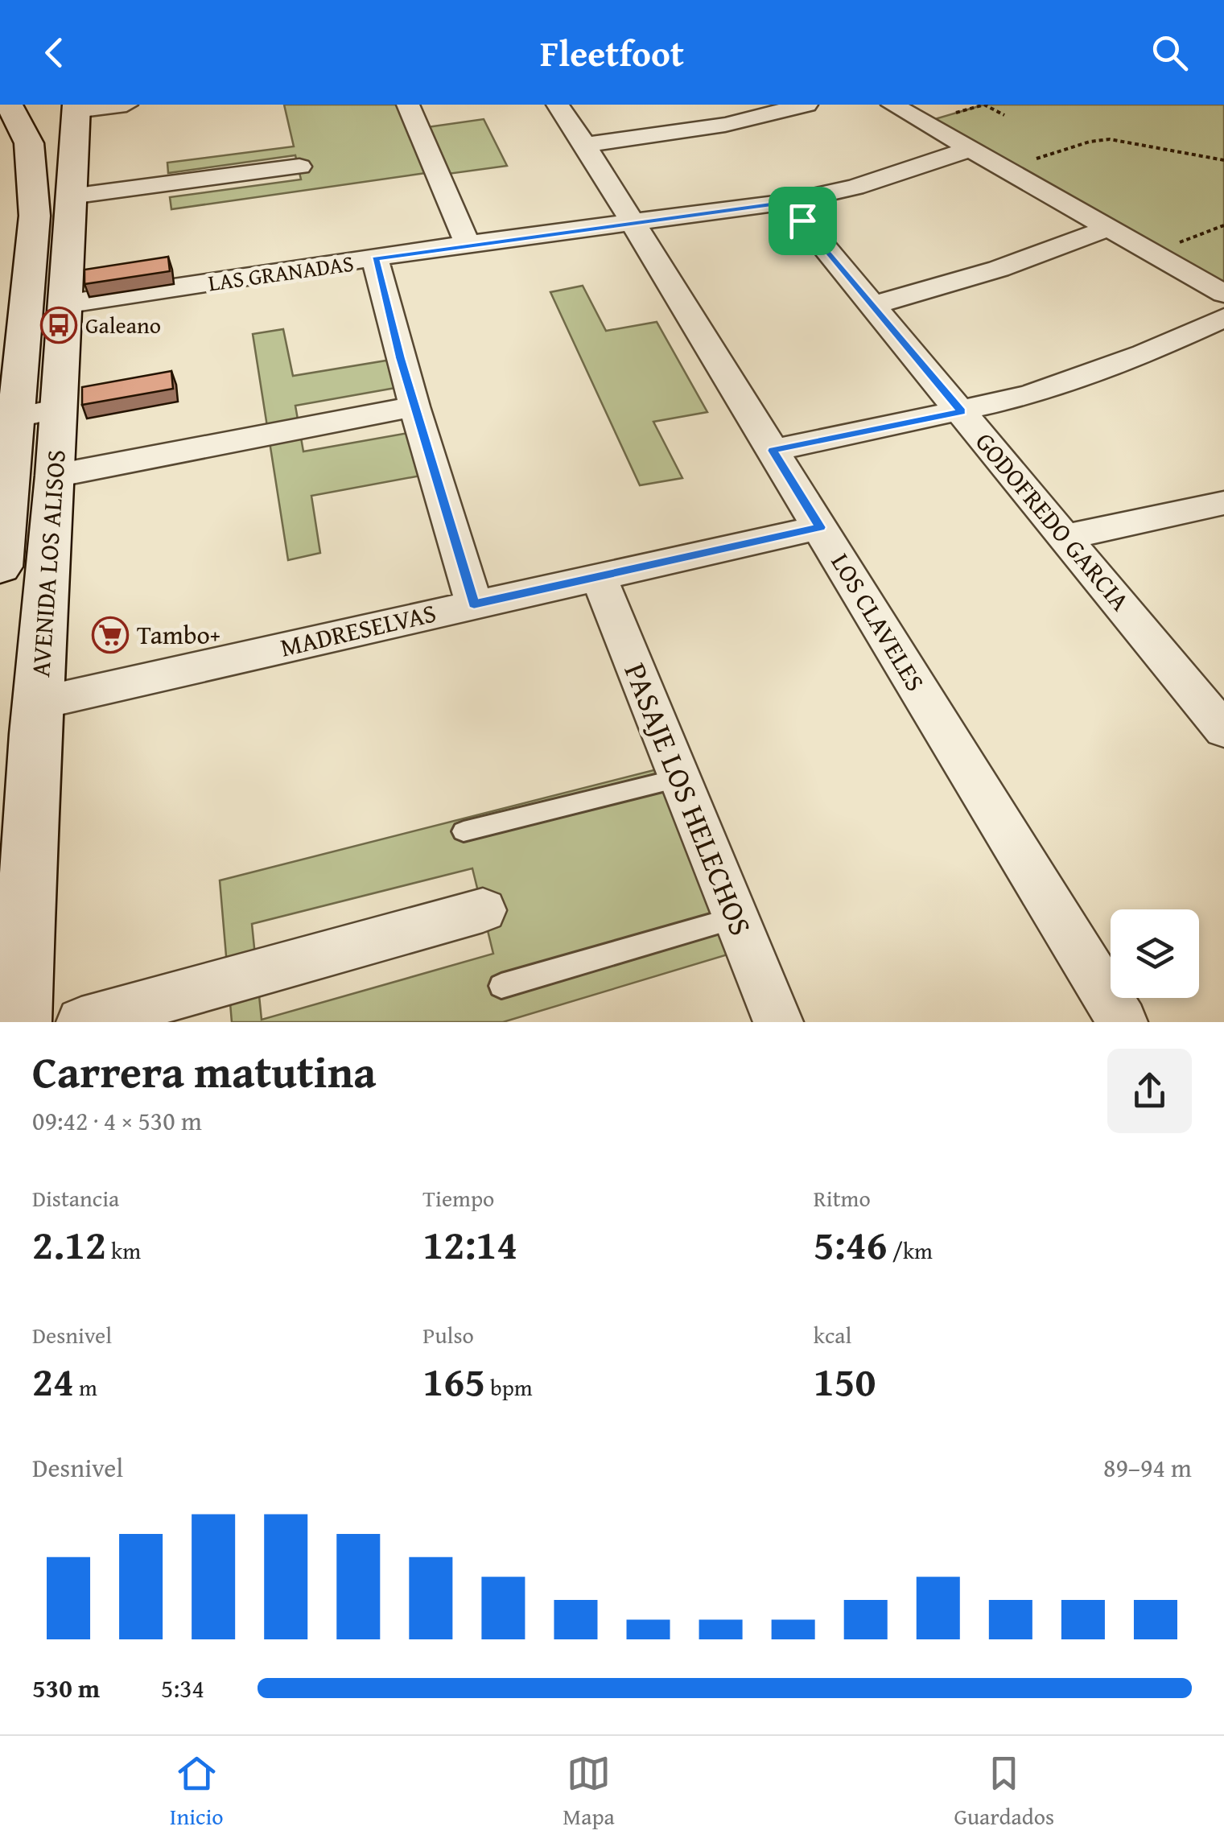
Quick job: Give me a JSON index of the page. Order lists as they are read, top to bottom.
{
  "streets": {
    "street": [
      "LAS GRANADAS",
      "GODOFREDO GARCIA",
      "AVENIDA LOS ALISOS",
      "LOS CLAVELES",
      "MADRESELVAS",
      "PASAJE LOS HELECHOS"
    ]
  },
  "crossings": [
    ["LAS GRANADAS", "GODOFREDO GARCIA"],
    ["LAS GRANADAS", "AVENIDA LOS ALISOS"],
    ["LAS GRANADAS", "LOS CLAVELES"],
    ["AVENIDA LOS ALISOS", "MADRESELVAS"],
    ["LOS CLAVELES", "MADRESELVAS"],
    ["MADRESELVAS", "PASAJE LOS HELECHOS"]
  ],
  "places": {
    "bus stop": ["Galeano"],
    "supermarket": ["Tambo+"]
  },
  "page": {
    "header": "Fleetfoot",
    "heading": ["Carrera matutina", "09:42 · 4 × 530 m"],
    "stats": [
      ["Distancia", "2.12 km"],
      ["Tiempo", "12:14"],
      ["Ritmo", "5:46 /km"],
      ["Desnivel", "24 m"],
      ["Pulso", "165 bpm"],
      ["kcal", "150"]
    ],
    "chart": ["Desnivel", "89–94 m"],
    "list": [
      {
        "name": "530 m",
        "note": "5:34"
      }
    ],
    "tabs": ["Inicio", "Mapa", "Guardados"]
  }
}
